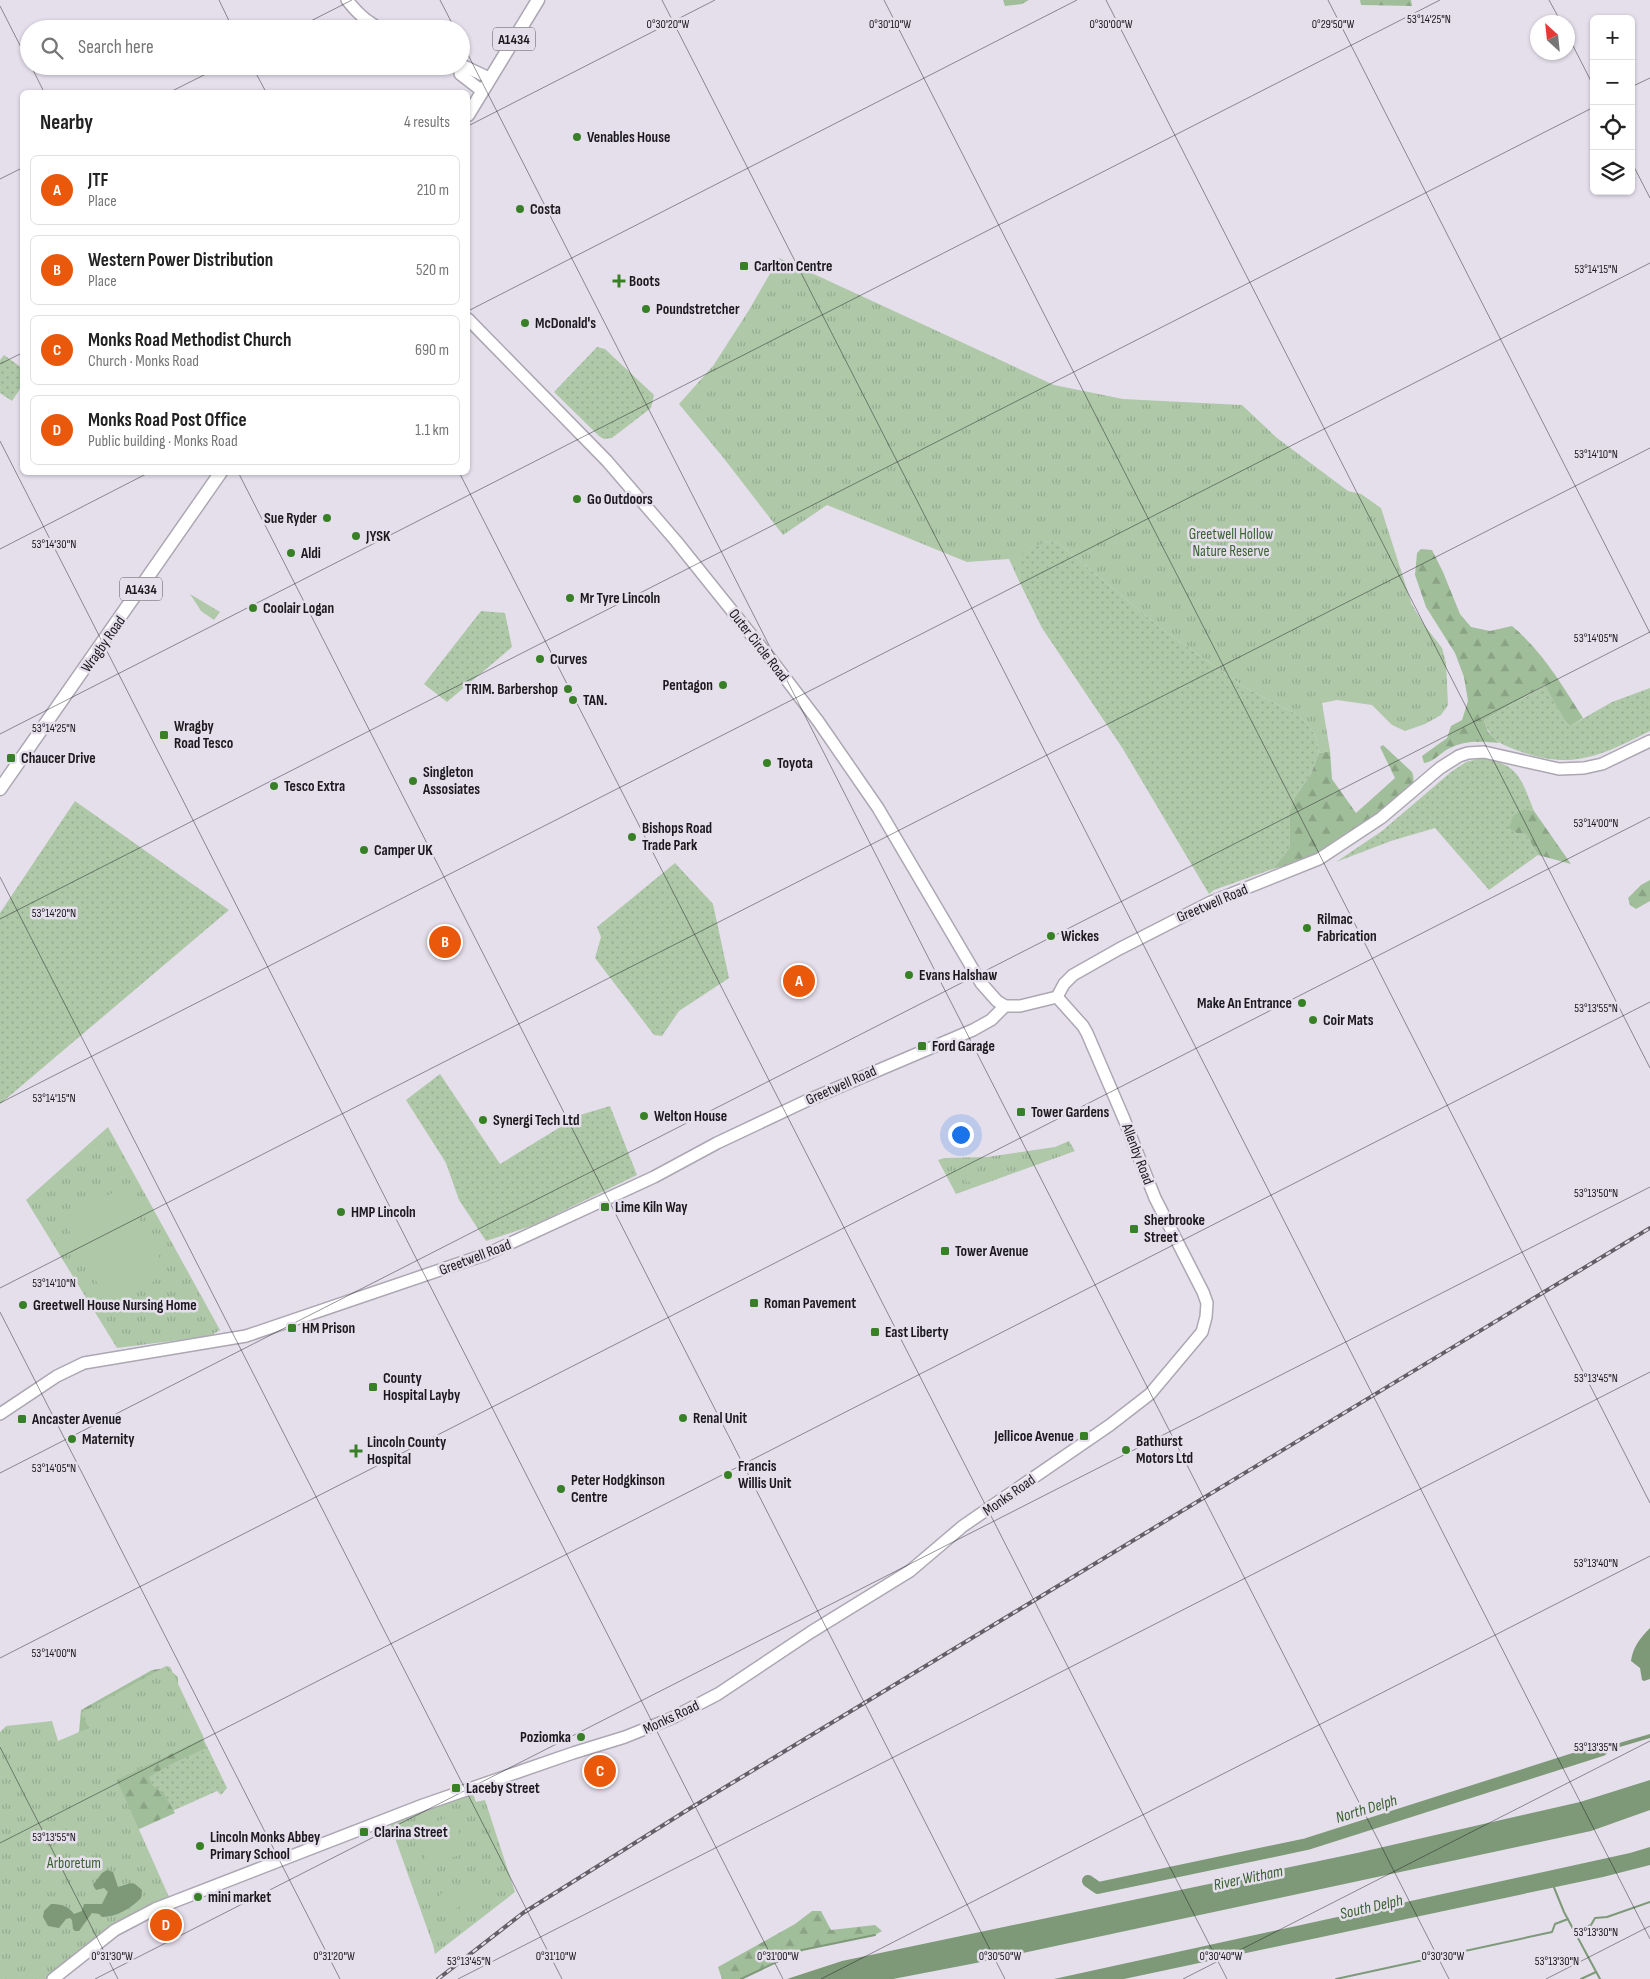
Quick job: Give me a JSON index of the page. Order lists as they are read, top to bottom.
{
  "streets": {
    "main road": [
      "A1434",
      "Wragby Road",
      "Outer Circle Road",
      "Greetwell Road",
      "Allenby Road",
      "Monks Road"
    ]
  },
  "crossings": [
    ["Outer Circle Road", "Greetwell Road"],
    ["Greetwell Road", "Allenby Road"],
    ["Allenby Road", "Monks Road"]
  ],
  "water": ["North Delph", "River Witham", "South Delph"],
  "parks": ["Greetwell Hollow Nature Reserve", "Arboretum"],
  "places": {
    "other": [
      "Venables House",
      "Costa",
      "Poundstretcher",
      "McDonald's",
      "Go Outdoors",
      "Sue Ryder",
      "JYSK",
      "Aldi",
      "Mr Tyre Lincoln",
      "Coolair Logan",
      "Curves",
      "Pentagon",
      "TRIM. Barbershop",
      "TAN.",
      "Toyota",
      "Singleton Assosiates",
      "Tesco Extra",
      "Bishops Road Trade Park",
      "Camper UK",
      "Rilmac Fabrication",
      "Wickes",
      "Evans Halshaw",
      "Make An Entrance",
      "Coir Mats",
      "Welton House",
      "Synergi Tech Ltd",
      "HMP Lincoln",
      "Greetwell House Nursing Home",
      "Renal Unit",
      "Maternity",
      "Bathurst Motors Ltd",
      "Francis Willis Unit",
      "Peter Hodgkinson Centre",
      "Poziomka",
      "Lincoln Monks Abbey Primary School",
      "mini market"
    ],
    "transit": [
      "Carlton Centre",
      "Wragby Road Tesco",
      "Chaucer Drive",
      "Ford Garage",
      "Tower Gardens",
      "Lime Kiln Way",
      "Sherbrooke Street",
      "Tower Avenue",
      "Roman Pavement",
      "HM Prison",
      "East Liberty",
      "County Hospital Layby",
      "Ancaster Avenue",
      "Jellicoe Avenue",
      "Laceby Street",
      "Clarina Street"
    ],
    "health": ["Boots", "Lincoln County Hospital"]
  },
  "north": "top left",
  "page": {
    "map_buttons": ["+", "−"],
    "search": "Search here",
    "heading": ["Nearby", "4 results"],
    "list": [
      {
        "mark": "A",
        "name": "JTF",
        "note": "Place",
        "value": "210 m"
      },
      {
        "mark": "B",
        "name": "Western Power Distribution",
        "note": "Place",
        "value": "520 m"
      },
      {
        "mark": "C",
        "name": "Monks Road Methodist Church",
        "note": "Church · Monks Road",
        "value": "690 m"
      },
      {
        "mark": "D",
        "name": "Monks Road Post Office",
        "note": "Public building · Monks Road",
        "value": "1.1 km"
      }
    ],
    "pins": [
      "B",
      "A",
      "C",
      "D"
    ]
  },
  "coordinates": [
    "53°14'25\"N",
    "0°30'20\"W",
    "0°30'10\"W",
    "0°30'00\"W",
    "0°29'50\"W",
    "53°14'15\"N",
    "53°14'10\"N",
    "53°14'30\"N",
    "53°14'05\"N",
    "53°14'00\"N",
    "53°14'20\"N",
    "53°13'55\"N",
    "53°13'50\"N",
    "53°13'45\"N",
    "53°13'40\"N",
    "53°13'35\"N",
    "53°13'30\"N",
    "0°31'30\"W",
    "0°31'20\"W",
    "0°31'10\"W",
    "0°31'00\"W",
    "0°30'50\"W",
    "0°30'40\"W",
    "0°30'30\"W"
  ]
}
